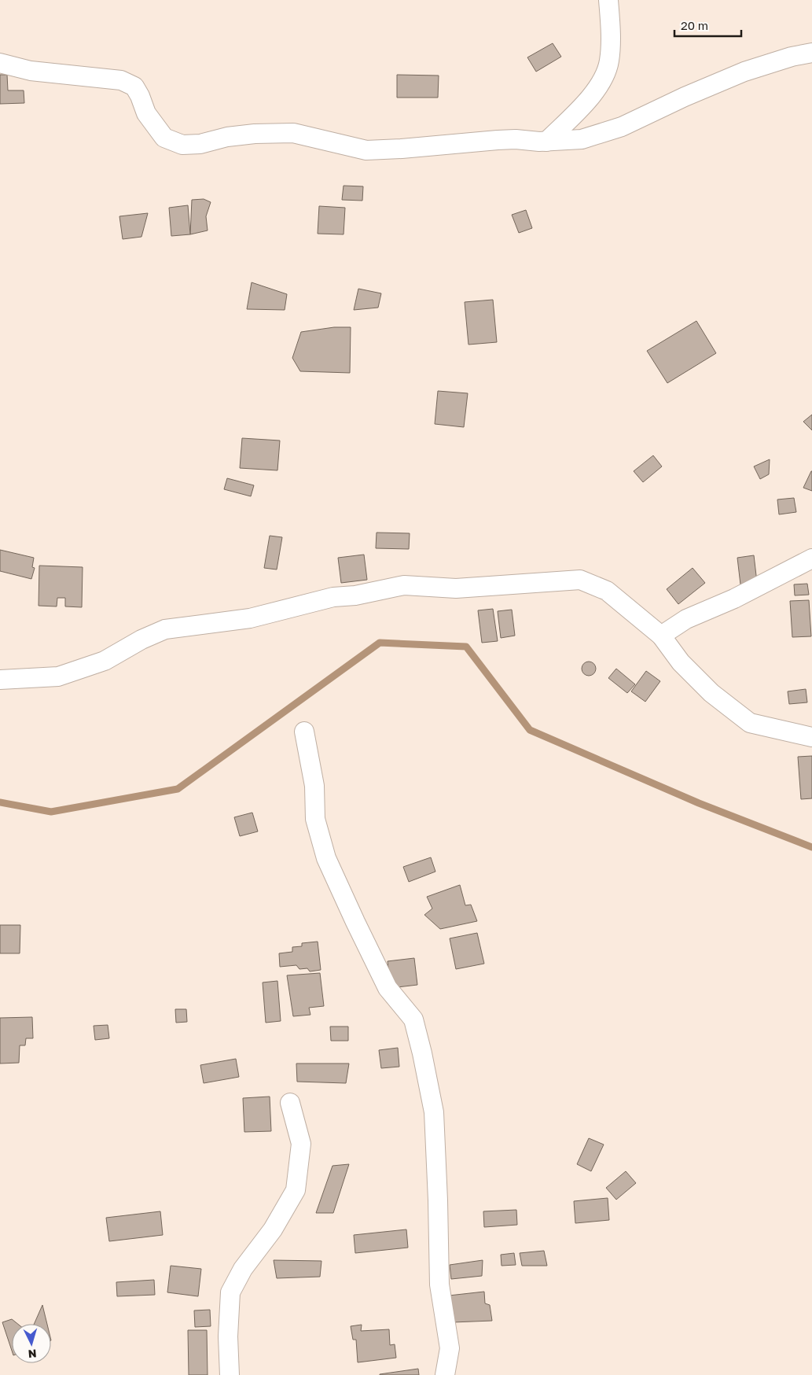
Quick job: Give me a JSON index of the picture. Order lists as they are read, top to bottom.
{
  "scale_bar": "20 m",
  "north": "bottom"
}
